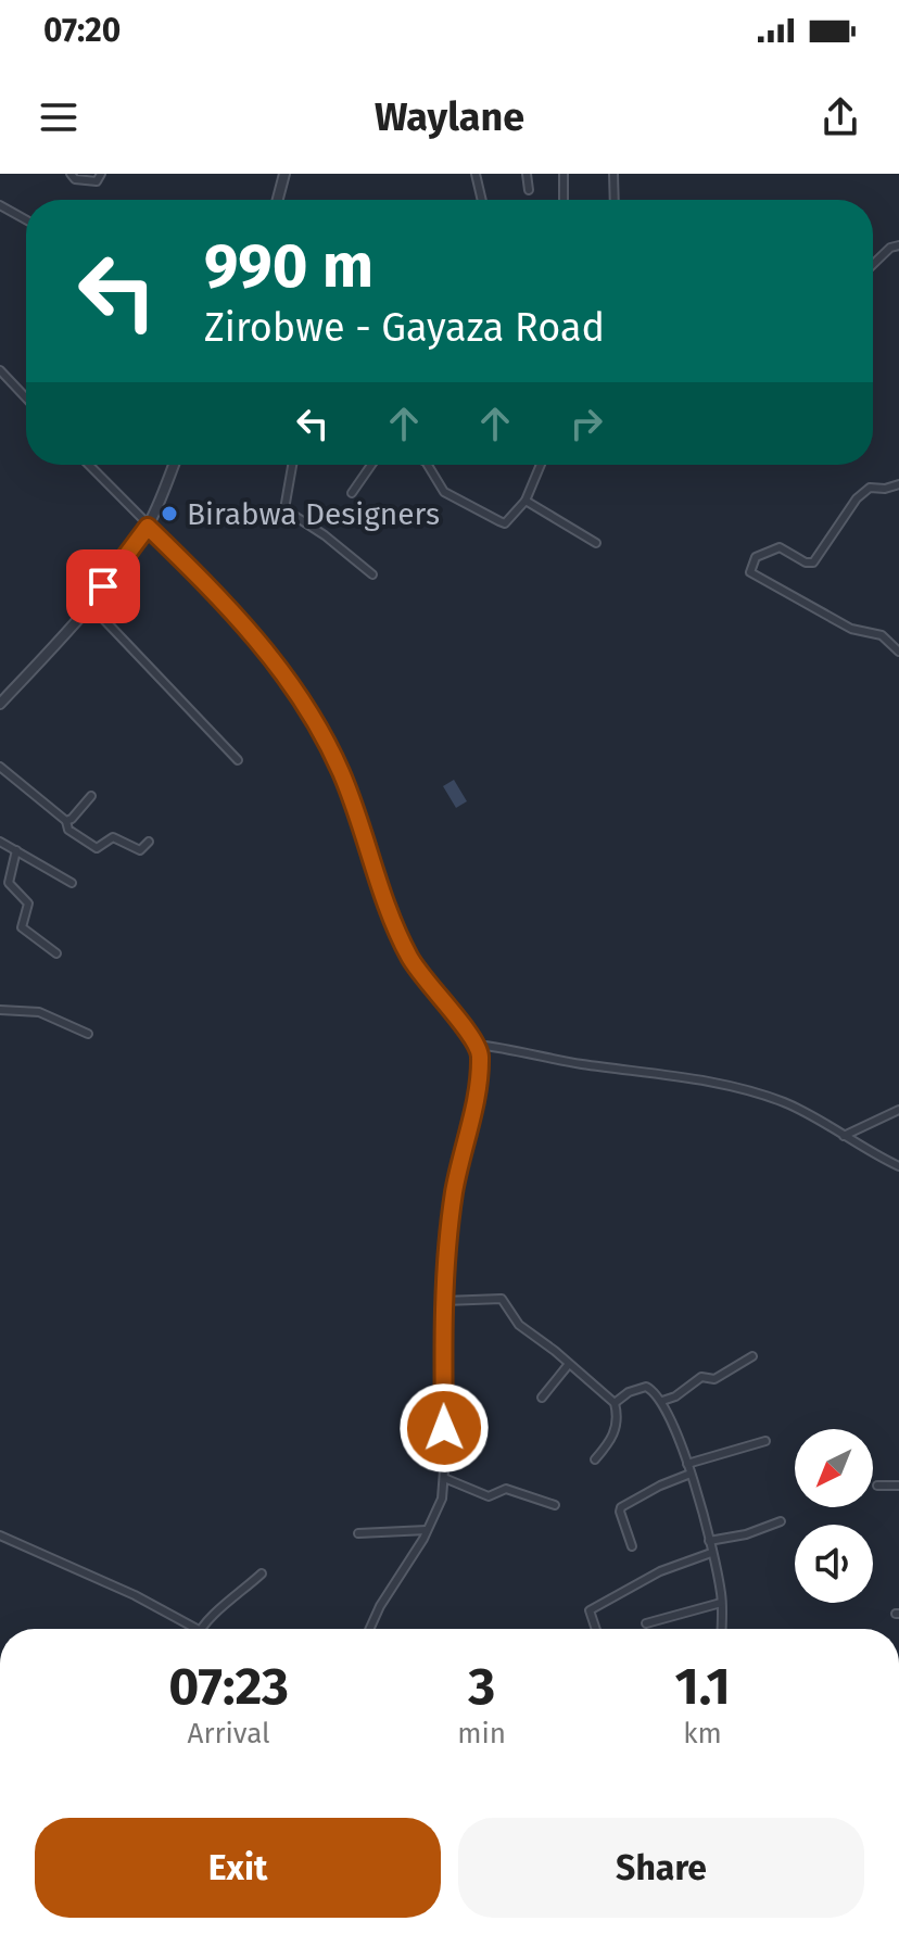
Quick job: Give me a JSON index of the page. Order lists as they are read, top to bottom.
{
  "places": ["Birabwa Designers"],
  "north": "bottom left",
  "page": {
    "status": "07:20",
    "header": "Waylane",
    "turn": ["990 m", "Zirobwe - Gayaza Road"],
    "eta": [
      "07:23",
      "Arrival",
      "3",
      "min",
      "1.1",
      "km"
    ],
    "buttons": ["Exit", "Share"]
  }
}
